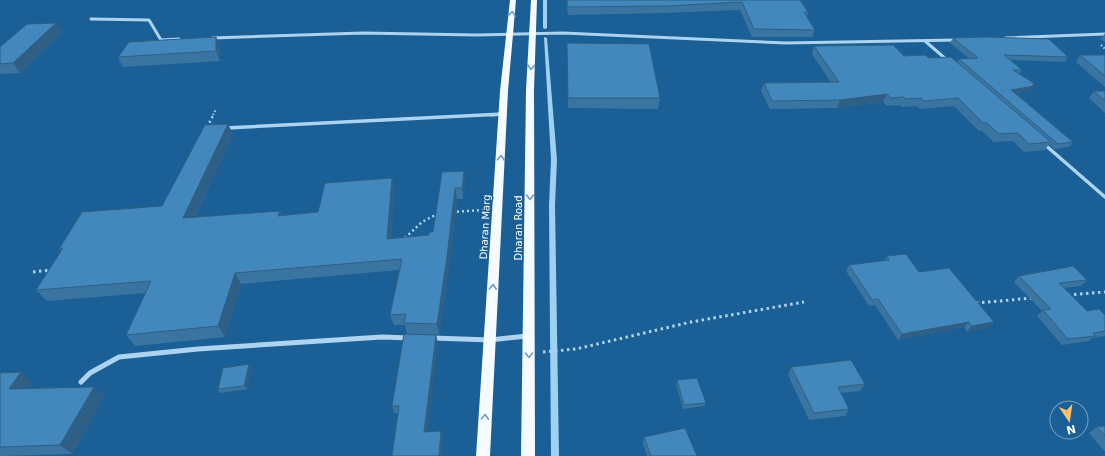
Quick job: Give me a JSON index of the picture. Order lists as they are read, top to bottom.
{
  "streets": {
    "main road": ["Dharan Marg", "Dharan Road"]
  },
  "one_way": ["Dharan Marg", "Dharan Road"],
  "north": "bottom"
}
